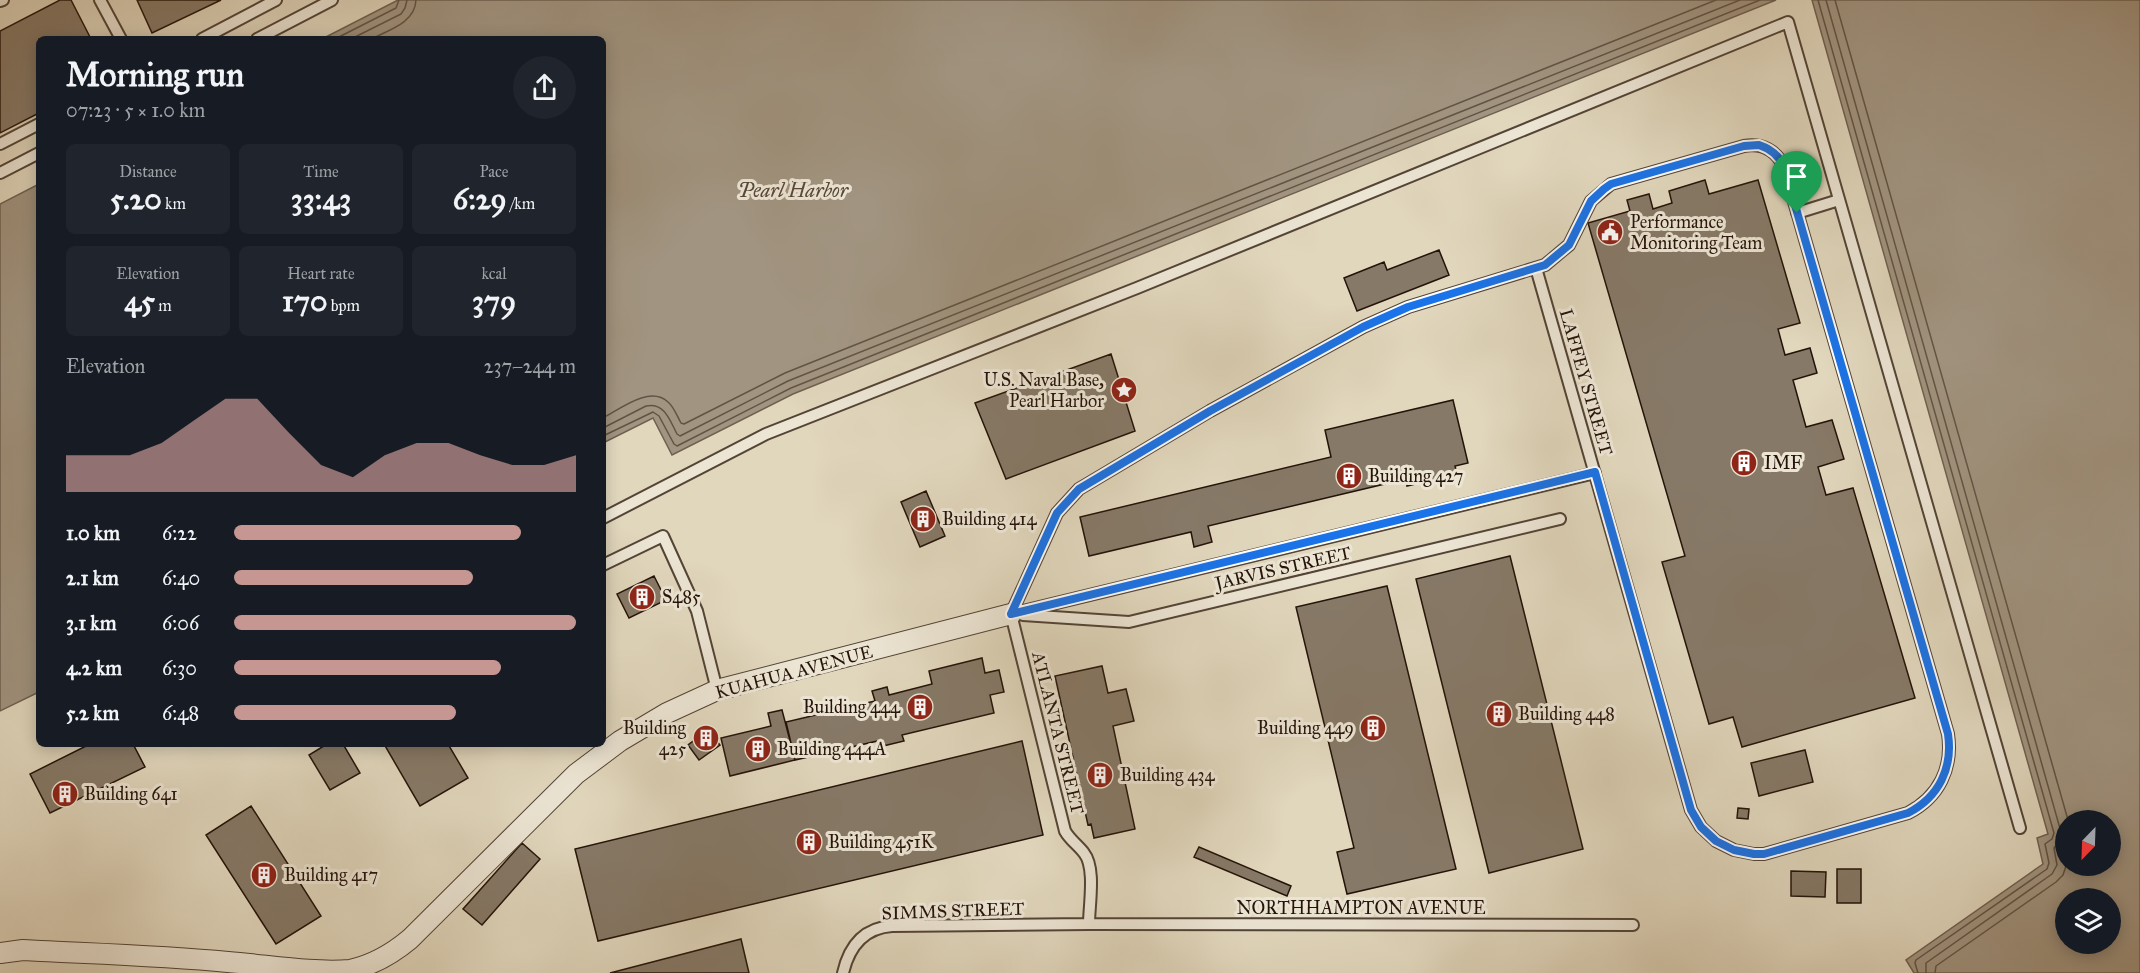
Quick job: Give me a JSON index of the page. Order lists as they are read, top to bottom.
{
  "streets": {
    "street": ["KUAHUA AVENUE"],
    "lane": [
      "LAFFEY STREET",
      "JARVIS STREET",
      "ATLANTA STREET",
      "NORTHHAMPTON AVENUE",
      "SIMMS STREET"
    ]
  },
  "crossings": [
    ["LAFFEY STREET", "JARVIS STREET"],
    ["LAFFEY STREET", "KUAHUA AVENUE"],
    ["LAFFEY STREET", "ATLANTA STREET"],
    ["JARVIS STREET", "KUAHUA AVENUE"],
    ["JARVIS STREET", "ATLANTA STREET"],
    ["KUAHUA AVENUE", "ATLANTA STREET"],
    ["ATLANTA STREET", "NORTHHAMPTON AVENUE"],
    ["ATLANTA STREET", "SIMMS STREET"],
    ["NORTHHAMPTON AVENUE", "SIMMS STREET"]
  ],
  "water": ["Pearl Harbor"],
  "places": {
    "public building": ["Performance Monitoring Team"],
    "place": ["U.S. Naval Base, Pearl Harbor"],
    "building": [
      "IMF",
      "Building 427",
      "Building 414",
      "S485",
      "Building 444",
      "Building 448",
      "Building 449",
      "Building 425",
      "Building 444A",
      "Building 434",
      "Building 641",
      "Building 451K",
      "Building 417"
    ]
  },
  "north": "bottom left",
  "page": {
    "heading": ["Morning run", "07:23 · 5 × 1.0 km"],
    "stats": [
      ["Distance", "5.20 km"],
      ["Time", "33:43"],
      ["Pace", "6:29 /km"],
      ["Elevation", "45 m"],
      ["Heart rate", "170 bpm"],
      ["kcal", "379"]
    ],
    "chart": ["Elevation", "237–244 m"],
    "list": [
      {
        "name": "1.0 km",
        "note": "6:22"
      },
      {
        "name": "2.1 km",
        "note": "6:40"
      },
      {
        "name": "3.1 km",
        "note": "6:06"
      },
      {
        "name": "4.2 km",
        "note": "6:30"
      },
      {
        "name": "5.2 km",
        "note": "6:48"
      }
    ]
  }
}
